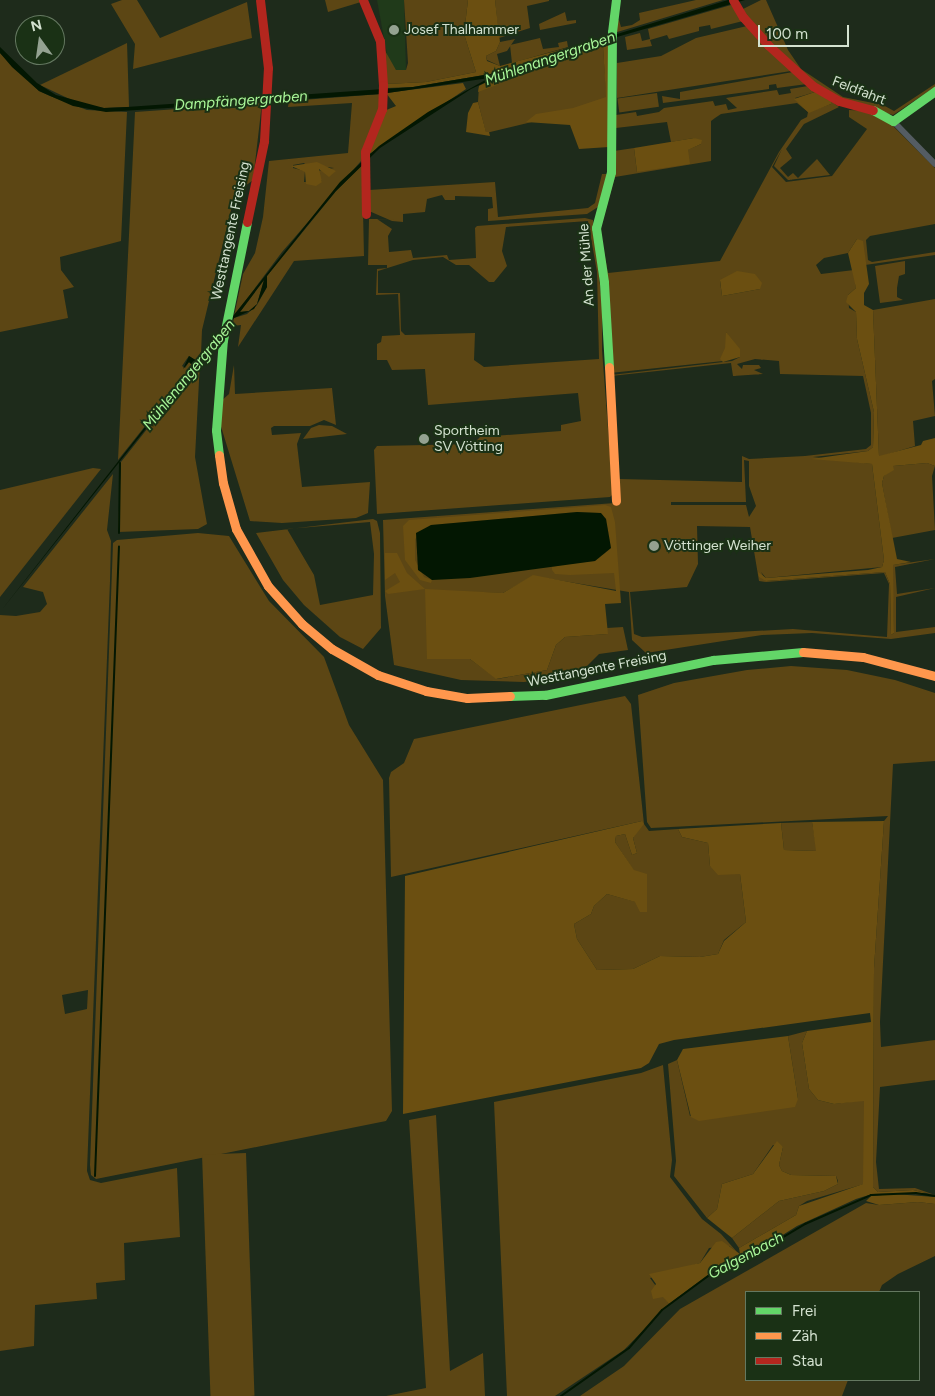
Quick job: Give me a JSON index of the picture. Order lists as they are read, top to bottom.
{
  "streets": {
    "main road": ["Feldfahrt", "Westtangente Freising", "An der Mühle"]
  },
  "water": ["Mühlenangergraben", "Dampfängergraben", "Galgenbach"],
  "places": ["Josef Thalhammer", "Sportheim SV Vötting", "Vöttinger Weiher"],
  "legend": ["Frei", "Zäh", "Stau"],
  "scale_bar": "100 m",
  "north": "top"
}
